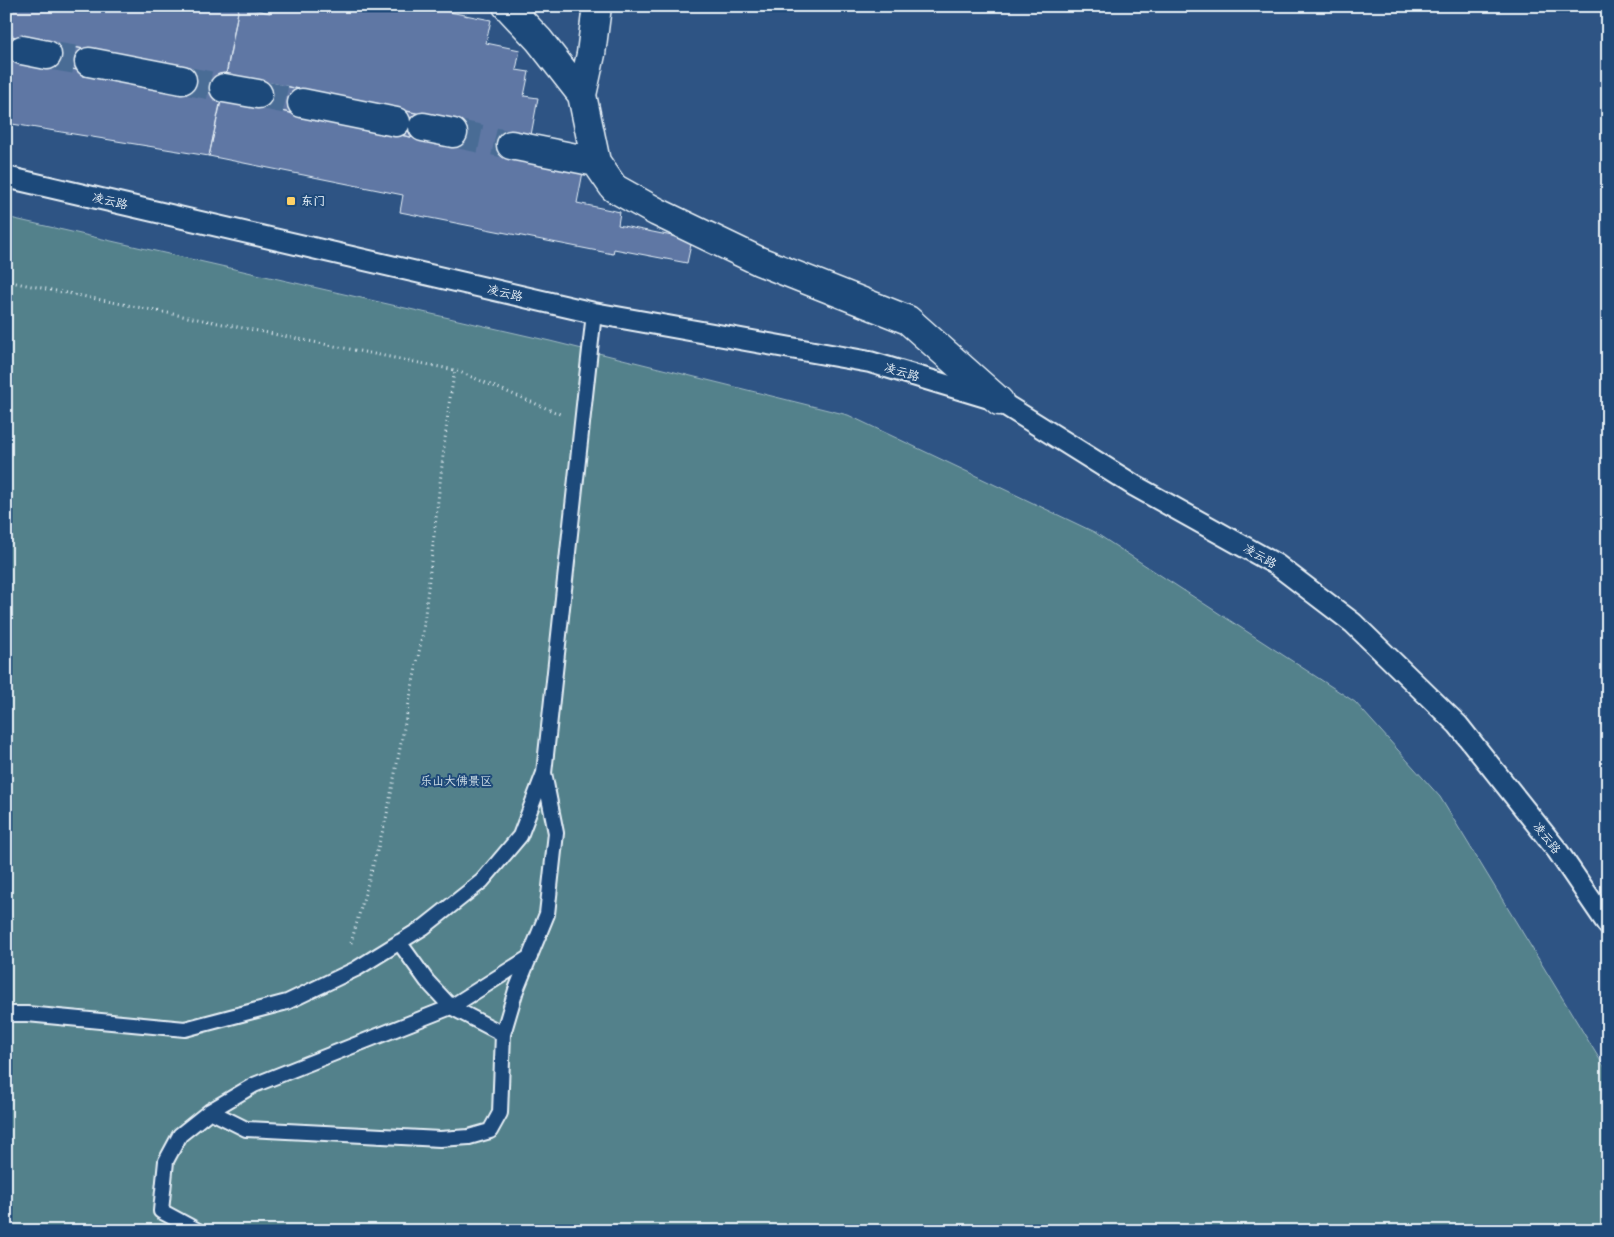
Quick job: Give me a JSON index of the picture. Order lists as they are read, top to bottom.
{
  "streets": {
    "street": ["凌云路"]
  },
  "parks": ["乐山大佛景区"],
  "places": {
    "transit": ["东门"]
  }
}
